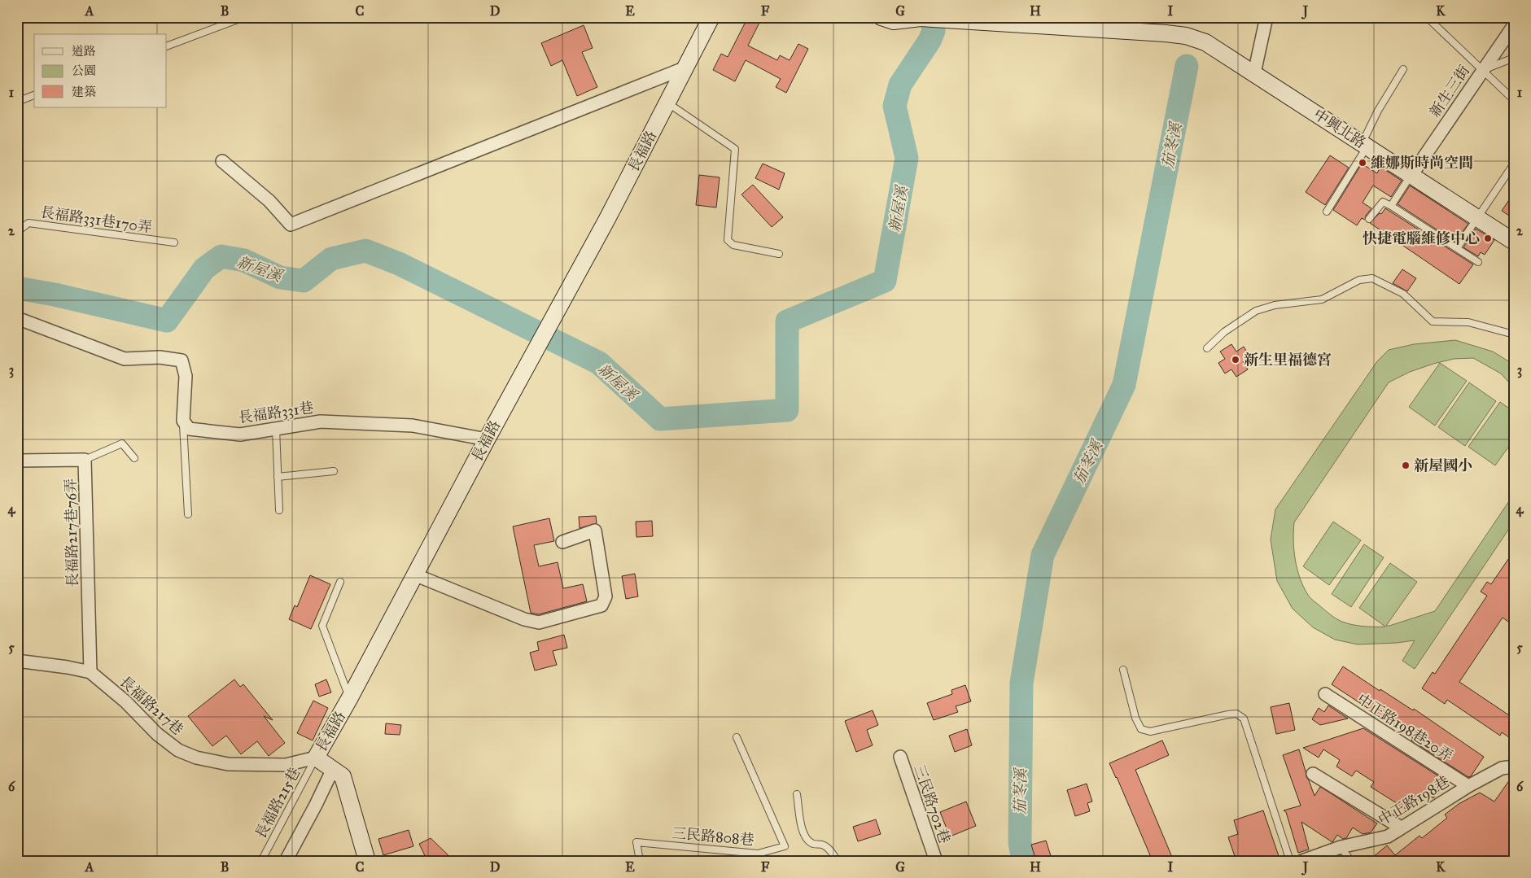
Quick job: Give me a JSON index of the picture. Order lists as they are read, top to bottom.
{
  "streets": {
    "street": [
      "新生三街",
      "中興北路",
      "長福路",
      "長福路331巷",
      "長福路217巷76弄",
      "長福路217巷",
      "中正路198巷20弄",
      "中正路198巷",
      "三民路702巷"
    ],
    "lane": ["長福路331巷170弄", "長福路215巷", "三民路808巷"]
  },
  "crossings": [
    ["新生三街", "中興北路"],
    ["長福路", "長福路331巷"],
    ["長福路", "長福路217巷"],
    ["長福路", "長福路215巷"],
    ["長福路217巷76弄", "長福路217巷"],
    ["長福路217巷", "長福路215巷"],
    ["中正路198巷20弄", "中正路198巷"]
  ],
  "water": ["茄苳溪", "新屋溪"],
  "places": [
    "維娜斯時尚空間",
    "快捷電腦維修中心",
    "新生里福德宮",
    "新屋國小"
  ],
  "legend": ["道路", "公園", "建築"],
  "grid": {
    "columns": [
      "A",
      "B",
      "C",
      "D",
      "E",
      "F",
      "G",
      "H",
      "I",
      "J",
      "K"
    ],
    "rows": [
      "1",
      "2",
      "3",
      "4",
      "5",
      "6"
    ]
  }
}
